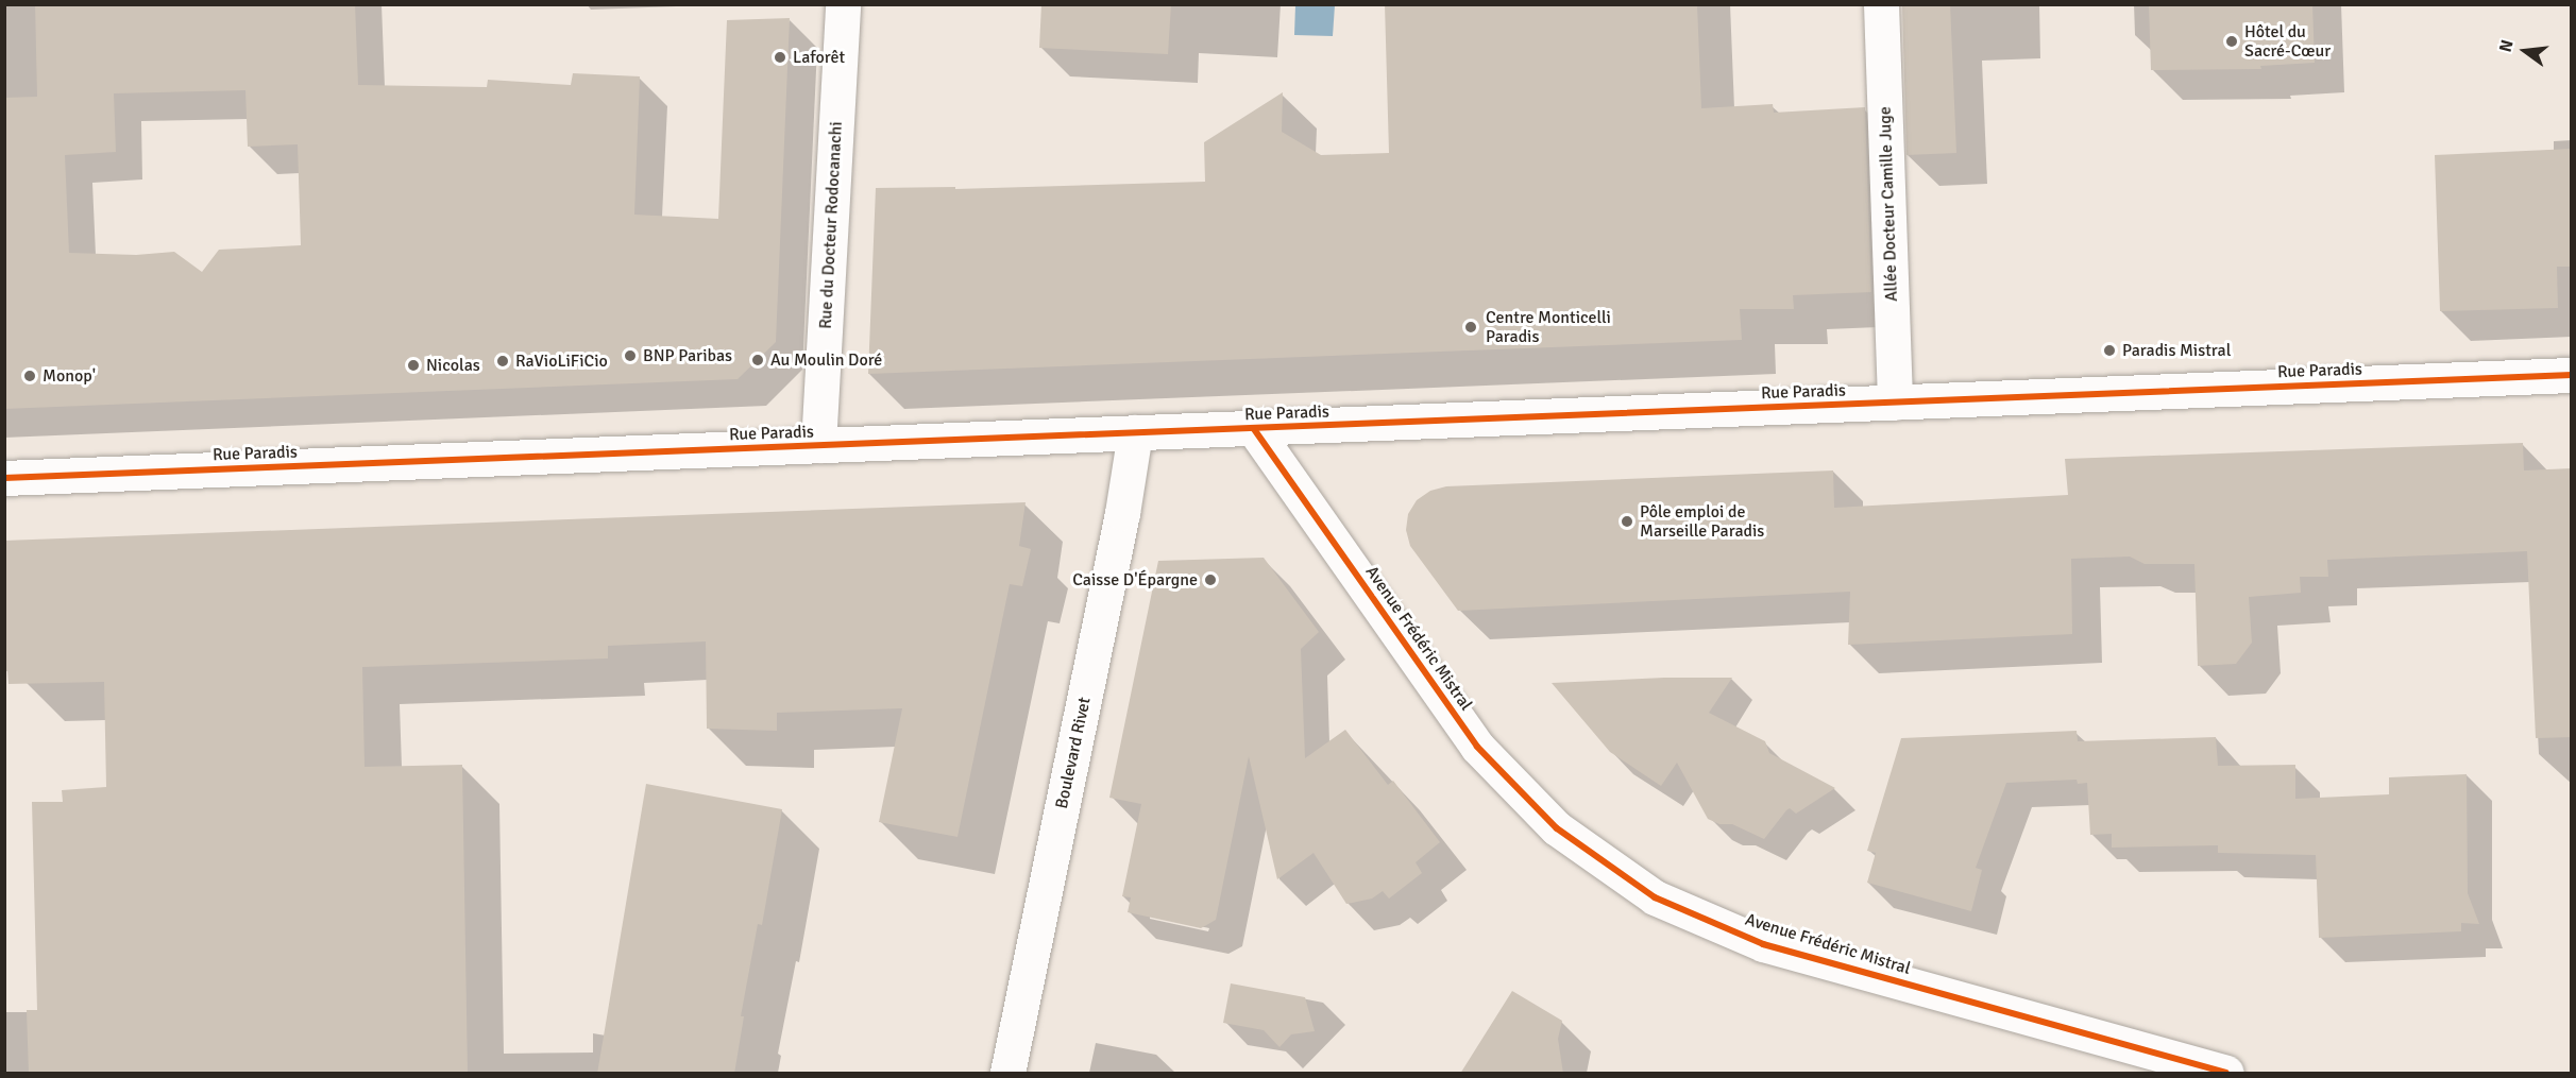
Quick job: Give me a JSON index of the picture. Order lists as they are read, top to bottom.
{
  "streets": {
    "street": [
      "Allée Docteur Camille Juge",
      "Rue du Docteur Rodocanachi",
      "Rue Paradis",
      "Avenue Frédéric Mistral",
      "Boulevard Rivet"
    ]
  },
  "crossings": [
    ["Allée Docteur Camille Juge", "Rue Paradis"],
    ["Rue du Docteur Rodocanachi", "Rue Paradis"],
    ["Rue Paradis", "Avenue Frédéric Mistral"],
    ["Rue Paradis", "Boulevard Rivet"]
  ],
  "places": [
    "Hôtel du Sacré-Cœur",
    "Laforêt",
    "Centre Monticelli Paradis",
    "Paradis Mistral",
    "BNP Paribas",
    "Au Moulin Doré",
    "RaVioLiFiCio",
    "Nicolas",
    "Monop'",
    "Pôle emploi de Marseille Paradis",
    "Caisse D'Épargne"
  ],
  "north": "left"
}
